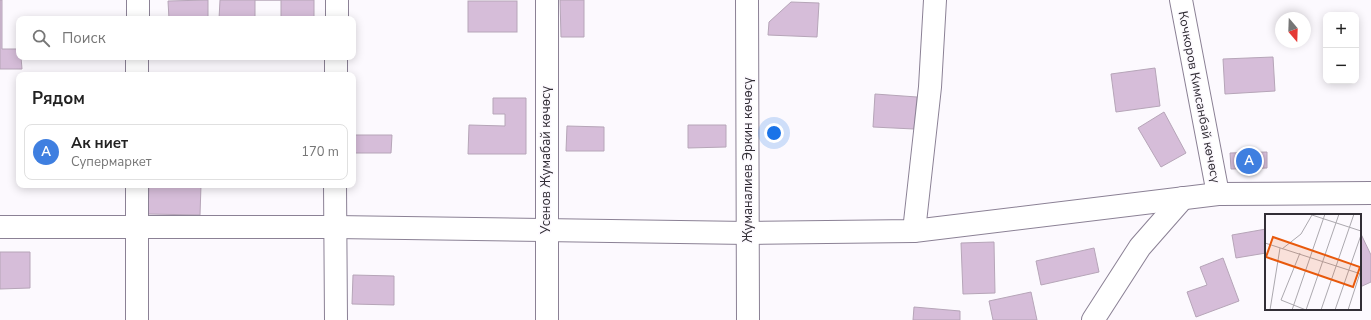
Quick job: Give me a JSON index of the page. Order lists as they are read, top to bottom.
{
  "streets": {
    "street": ["Кочкоров Кимсанбай көчөсү", "Усенов Жумабай көчөсү", "Жуманалиев Эркин көчөсү"]
  },
  "north": "bottom",
  "page": {
    "map_buttons": ["+", "−"],
    "search": "Поиск",
    "heading": "Рядом",
    "list": [
      {
        "mark": "A",
        "name": "Ак ниет",
        "note": "Супермаркет",
        "value": "170 m"
      }
    ],
    "pins": "A"
  }
}
